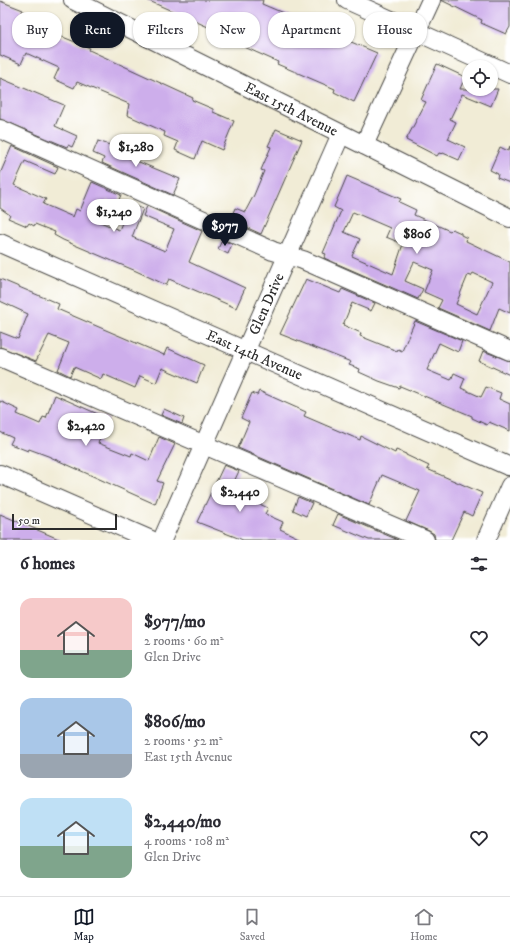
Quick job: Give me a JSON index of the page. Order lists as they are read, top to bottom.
{
  "streets": {
    "street": ["East 15th Avenue", "Glen Drive", "East 14th Avenue"]
  },
  "crossings": [
    ["East 15th Avenue", "Glen Drive"],
    ["Glen Drive", "East 14th Avenue"]
  ],
  "scale_bar": "50 m",
  "page": {
    "chip": [
      "Buy",
      "Rent",
      "Filters",
      "New",
      "Apartment",
      "House"
    ],
    "price": [
      "$1,280",
      "$1,240",
      "$977",
      "$806",
      "$2,420",
      "$2,440"
    ],
    "scale": "50 m",
    "heading": "6 homes",
    "list": [
      {
        "name": "$977/mo",
        "note": "2 rooms · 60 m² · Glen Drive"
      },
      {
        "name": "$806/mo",
        "note": "2 rooms · 52 m² · East 15th Avenue"
      },
      {
        "name": "$2,440/mo",
        "note": "4 rooms · 108 m² · Glen Drive"
      }
    ],
    "tabs": ["Map", "Saved", "Home"]
  }
}
